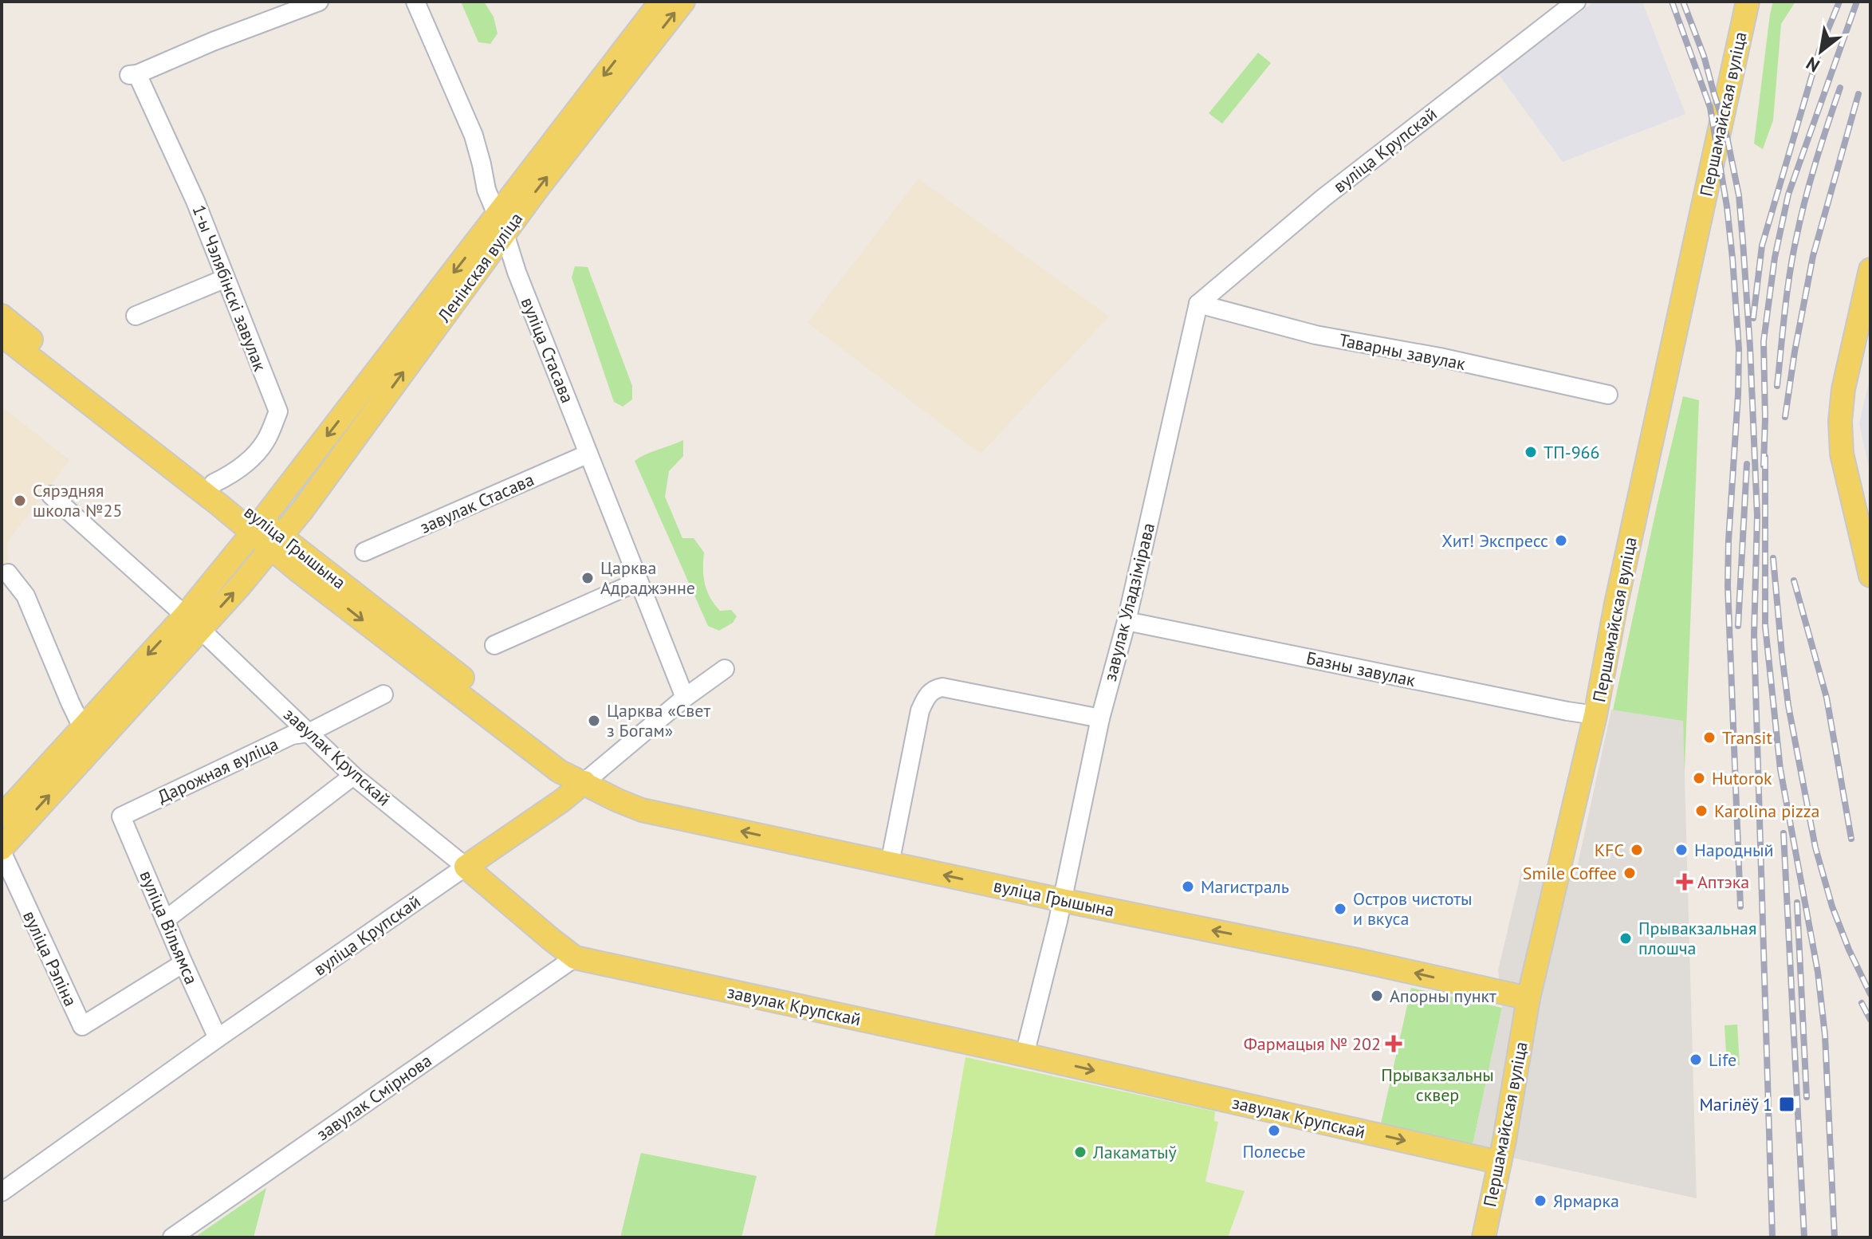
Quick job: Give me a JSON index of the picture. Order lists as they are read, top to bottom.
{
  "streets": {
    "main road": [
      "Першамайская вуліца",
      "вуліца Крупскай",
      "Ленінская вуліца",
      "вуліца Грышына",
      "завулак Крупскай"
    ],
    "street": [
      "1-ы Чэлябінскі завулак",
      "вуліца Стасава",
      "Таварны завулак",
      "завулак Стасава",
      "завулак Уладзімірава",
      "Базны завулак",
      "Дарожная вуліца",
      "вуліца Вільямса",
      "вуліца Рэпіна",
      "завулак Смірнова"
    ]
  },
  "crossings": [
    ["Першамайская вуліца", "вуліца Грышына"],
    ["Першамайская вуліца", "Базны завулак"],
    ["Першамайская вуліца", "завулак Крупскай"],
    ["вуліца Крупскай", "вуліца Стасава"],
    ["вуліца Крупскай", "Таварны завулак"],
    ["вуліца Крупскай", "вуліца Грышына"],
    ["вуліца Крупскай", "завулак Уладзімірава"],
    ["вуліца Крупскай", "завулак Крупскай"],
    ["вуліца Крупскай", "вуліца Вільямса"],
    ["Ленінская вуліца", "вуліца Стасава"],
    ["Ленінская вуліца", "вуліца Грышына"],
    ["1-ы Чэлябінскі завулак", "вуліца Грышына"],
    ["вуліца Стасава", "завулак Стасава"],
    ["Таварны завулак", "завулак Уладзімірава"],
    ["вуліца Грышына", "завулак Уладзімірава"],
    ["завулак Уладзімірава", "Базны завулак"],
    ["завулак Уладзімірава", "завулак Крупскай"],
    ["завулак Крупскай", "Дарожная вуліца"],
    ["завулак Крупскай", "завулак Смірнова"],
    ["Дарожная вуліца", "вуліца Вільямса"],
    ["вуліца Вільямса", "вуліца Рэпіна"]
  ],
  "one_way": ["вуліца Грышына"],
  "parks": ["Прывакзальны сквер"],
  "places": {
    "other": [
      "ТП-966",
      "Сярэдняя школа №25",
      "Хит! Экспресс",
      "Царква Адраджэнне",
      "Царква «Свет з Богам»",
      "Transit",
      "Hutorok",
      "Karolina pizza",
      "KFC",
      "Народный",
      "Smile Coffee",
      "Магистраль",
      "Остров чистоты и вкуса",
      "Прывакзальная плошча",
      "Апорны пункт",
      "Life",
      "Полесье",
      "Лакаматыў",
      "Ярмарка"
    ],
    "health": ["Аптэка", "Фармацыя № 202"],
    "transit": ["Магілёў 1"]
  },
  "north": "bottom left"
}
